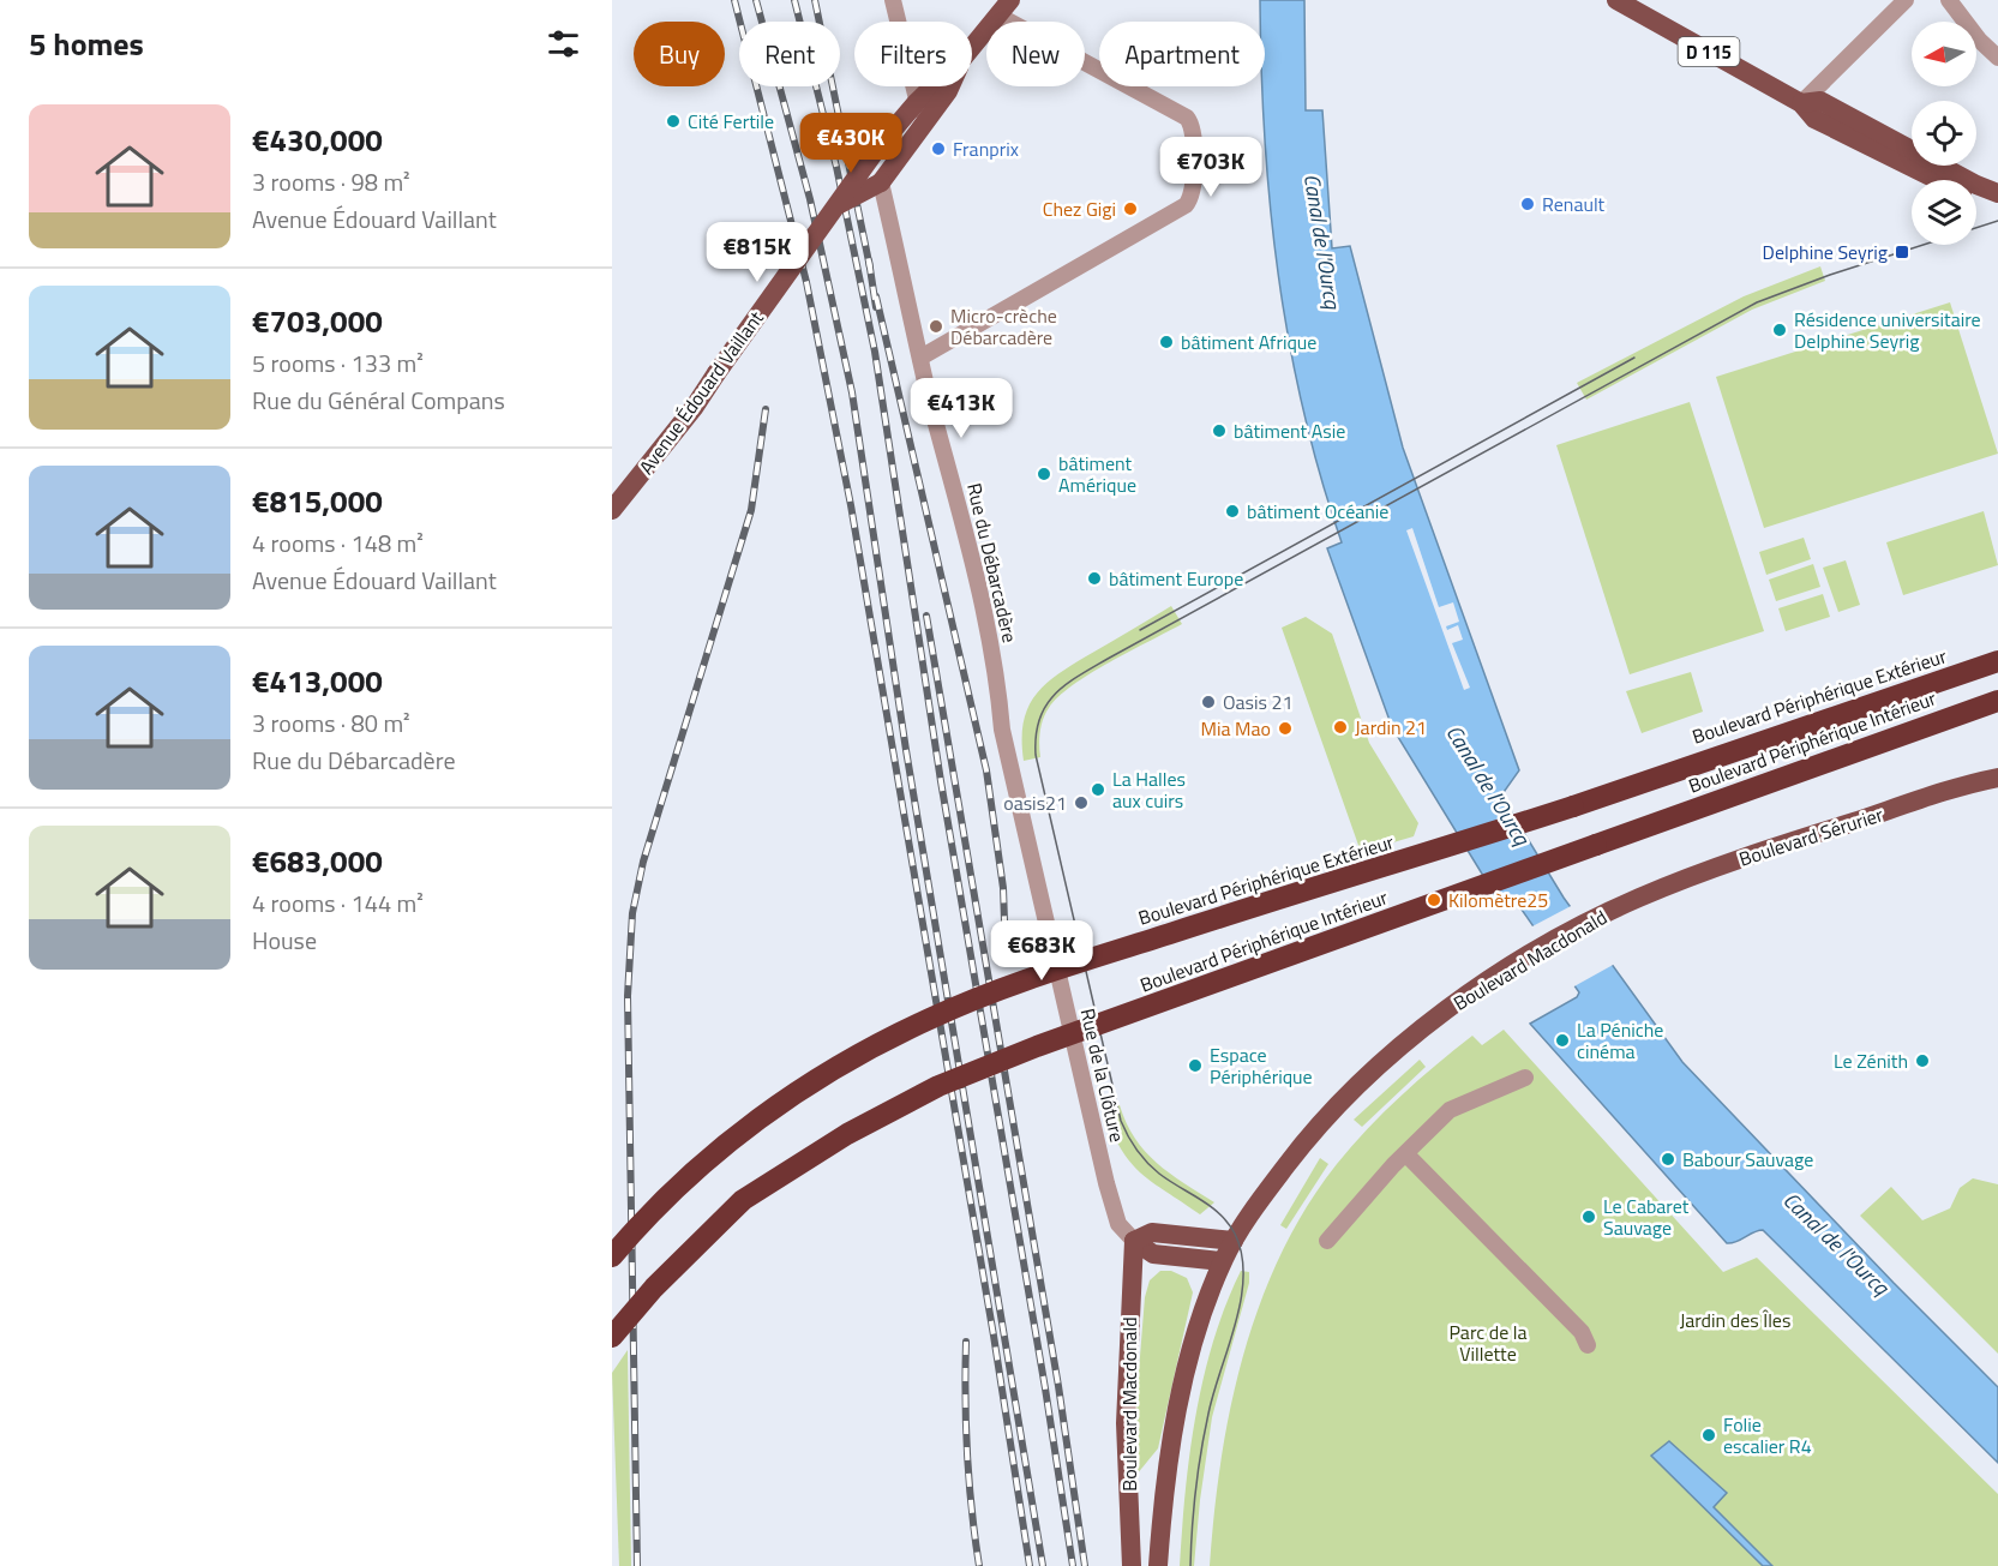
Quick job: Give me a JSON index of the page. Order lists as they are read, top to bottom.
{
  "streets": {
    "highway": ["Boulevard Périphérique Extérieur", "Boulevard Périphérique Intérieur"],
    "main road": [
      "D 115",
      "Avenue Édouard Vaillant",
      "Boulevard Sérurier",
      "Boulevard Macdonald"
    ],
    "street": ["Rue du Débarcadère", "Rue de la Clôture"]
  },
  "crossings": [
    ["Avenue Édouard Vaillant", "Rue du Débarcadère"],
    ["Rue du Débarcadère", "Rue de la Clôture"],
    ["Boulevard Sérurier", "Boulevard Macdonald"],
    ["Boulevard Macdonald", "Rue de la Clôture"]
  ],
  "water": ["Canal de l'Ourcq"],
  "parks": ["Jardin des Îles", "Parc de la Villette"],
  "places": {
    "other": [
      "Cité Fertile",
      "Franprix",
      "Renault",
      "Chez Gigi",
      "Micro-crèche Débarcadère",
      "Résidence universitaire Delphine Seyrig",
      "bâtiment Afrique",
      "bâtiment Asie",
      "bâtiment Amérique",
      "bâtiment Océanie",
      "bâtiment Europe",
      "Oasis 21",
      "Jardin 21",
      "Mia Mao",
      "La Halles aux cuirs",
      "oasis21",
      "Kilomètre25",
      "La Péniche cinéma",
      "Le Zénith",
      "Espace Périphérique",
      "Babour Sauvage",
      "Le Cabaret Sauvage",
      "Folie escalier R4"
    ],
    "transit": ["Delphine Seyrig"]
  },
  "north": "left",
  "page": {
    "heading": "5 homes",
    "chip": [
      "Buy",
      "Rent",
      "Filters",
      "New",
      "Apartment"
    ],
    "list": [
      {
        "name": "€430,000",
        "note": "3 rooms · 98 m² · Avenue Édouard Vaillant"
      },
      {
        "name": "€703,000",
        "note": "5 rooms · 133 m² · Rue du Général Compans"
      },
      {
        "name": "€815,000",
        "note": "4 rooms · 148 m² · Avenue Édouard Vaillant"
      },
      {
        "name": "€413,000",
        "note": "3 rooms · 80 m² · Rue du Débarcadère"
      },
      {
        "name": "€683,000",
        "note": "4 rooms · 144 m² · House"
      }
    ],
    "price": [
      "€430K",
      "€703K",
      "€815K",
      "€413K",
      "€683K"
    ]
  }
}
